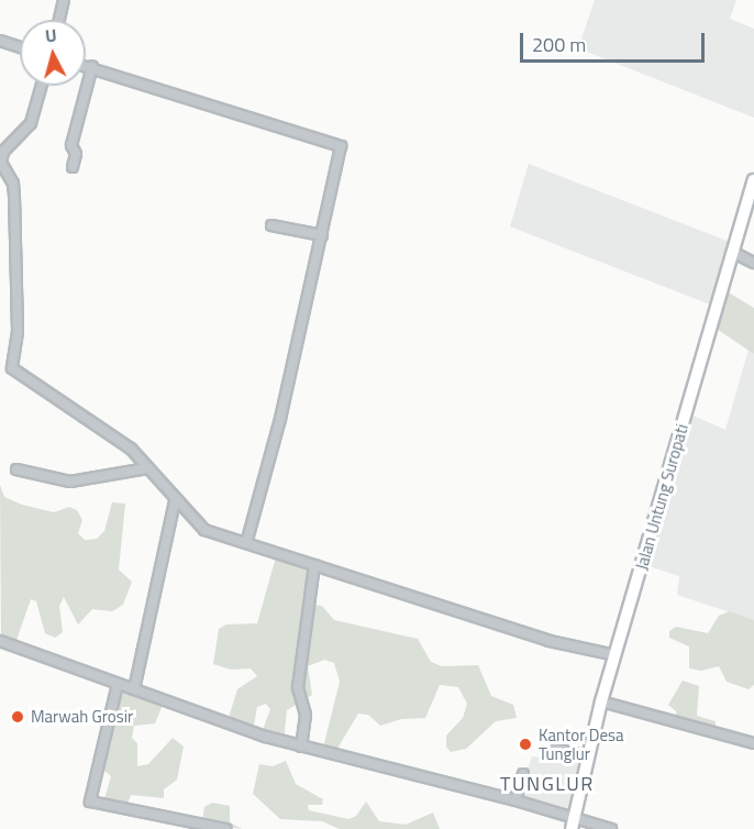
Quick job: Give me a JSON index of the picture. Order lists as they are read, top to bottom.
{
  "streets": {
    "main road": ["Jalan Untung Suropati"]
  },
  "districts": ["TUNGLUR"],
  "places": ["Marwah Grosir", "Kantor Desa Tunglur"],
  "scale_bar": "200 m",
  "north": "top"
}
